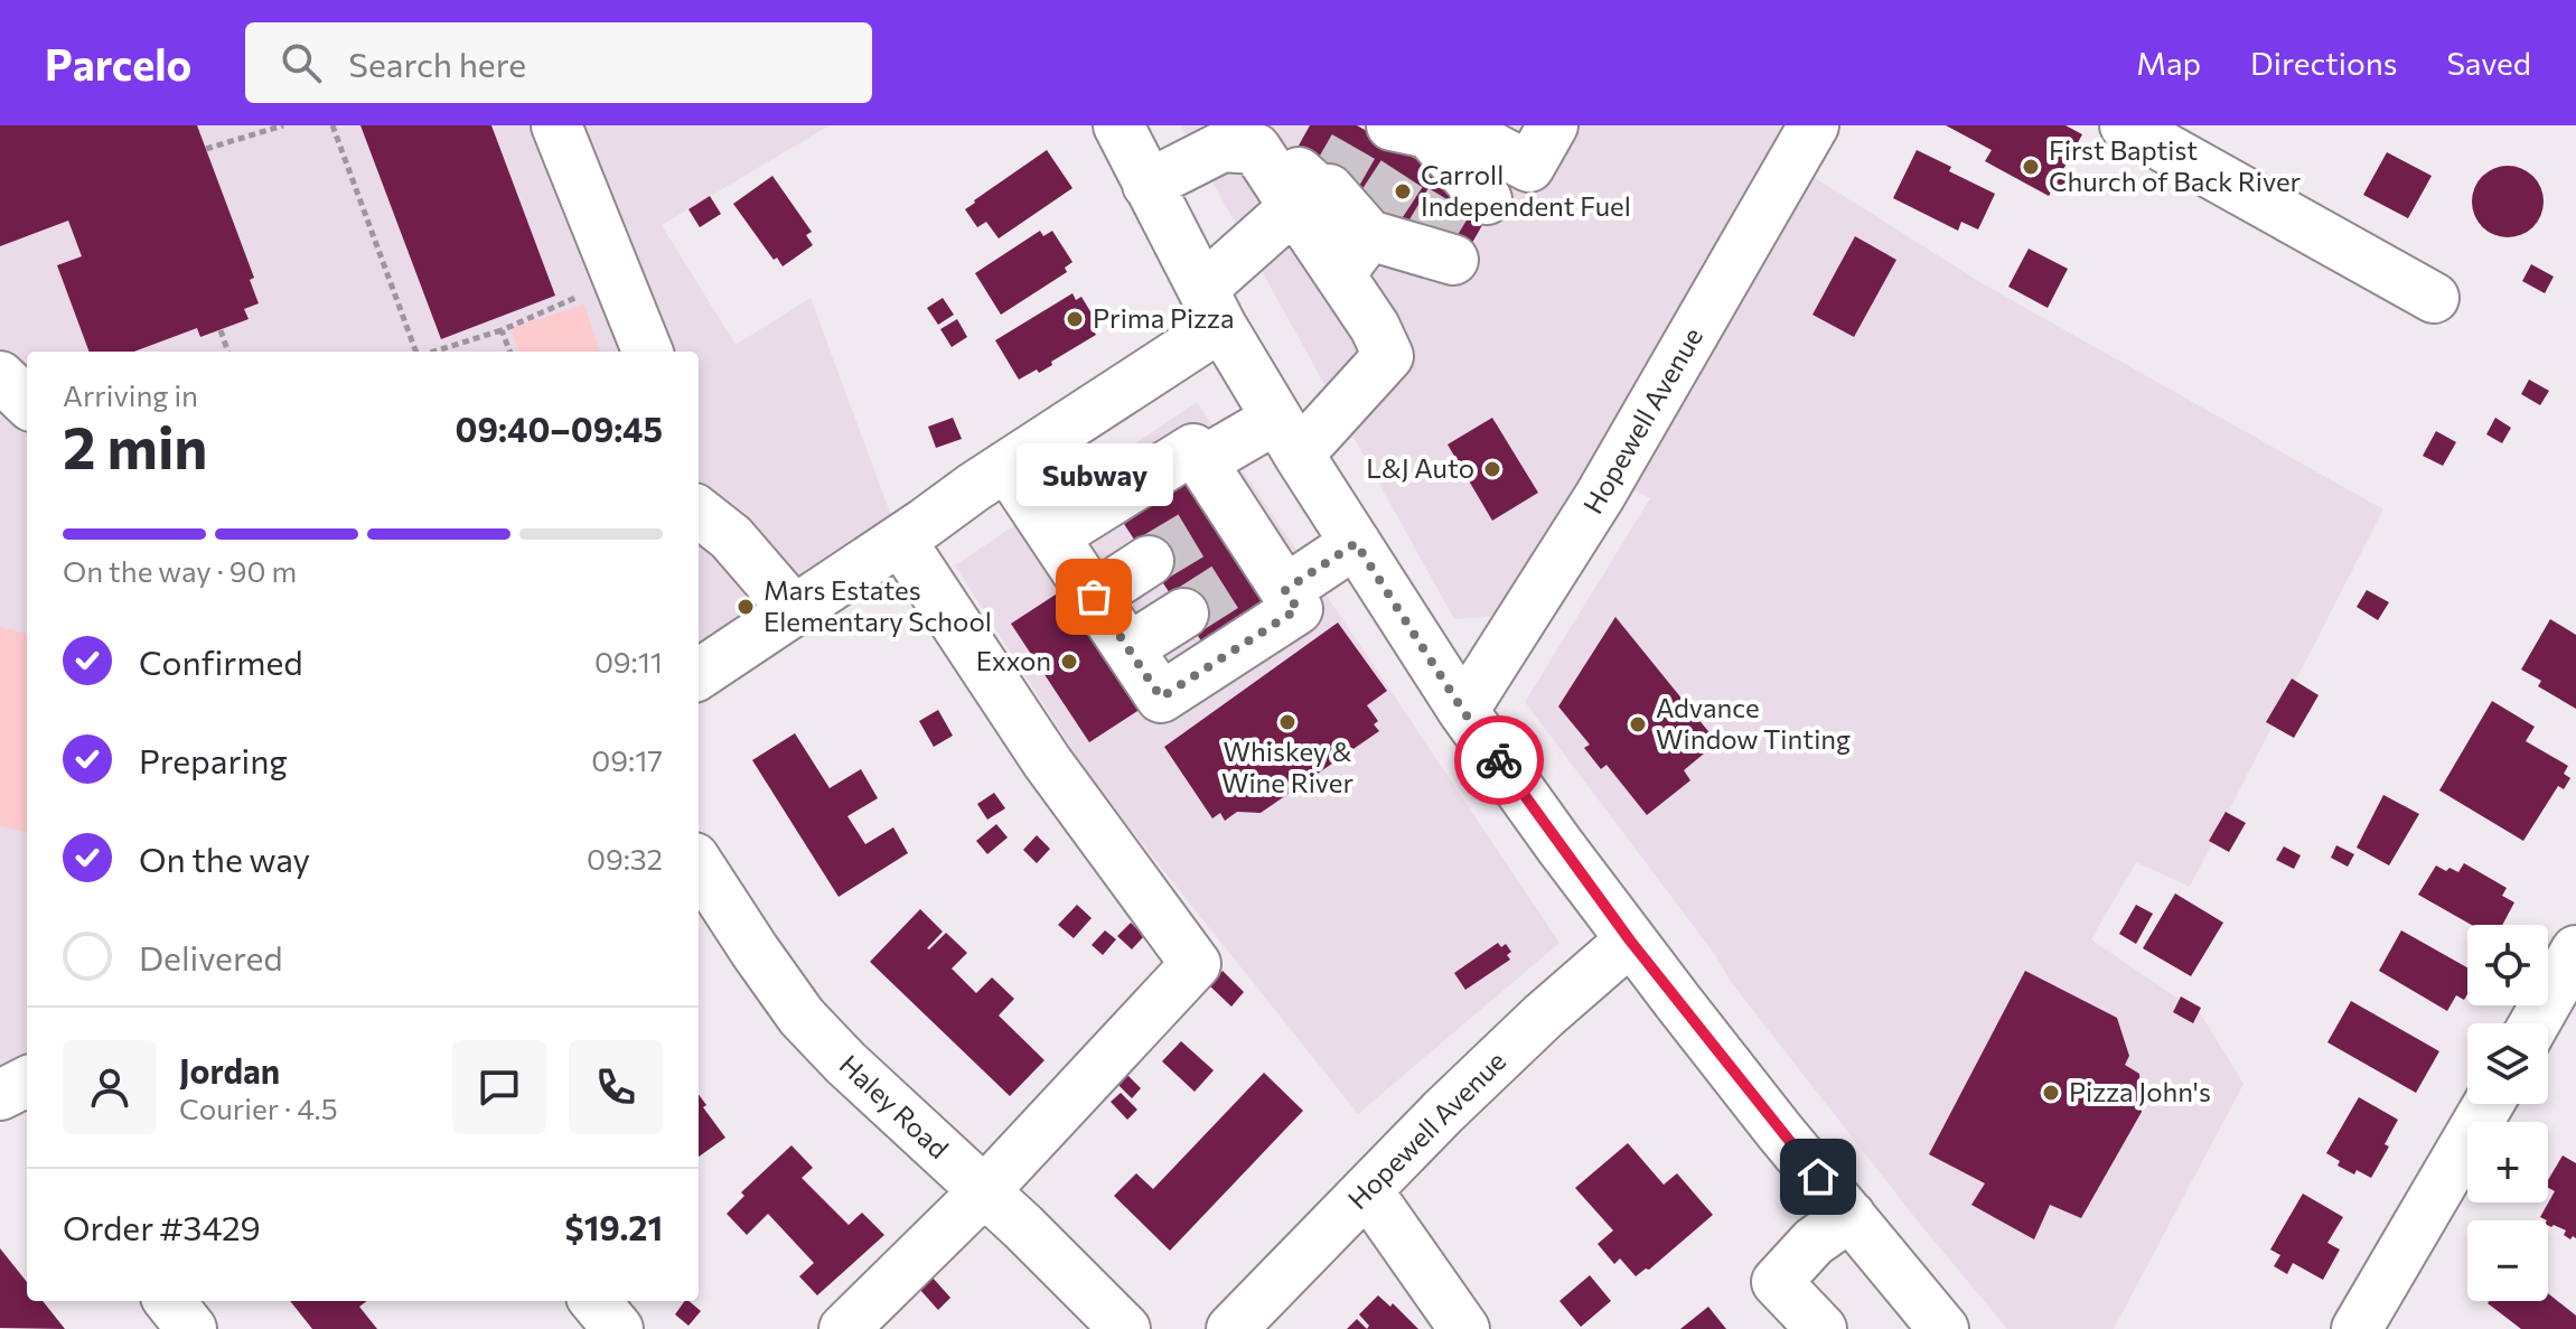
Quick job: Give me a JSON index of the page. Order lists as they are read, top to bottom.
{
  "streets": {
    "street": ["Hopewell Avenue", "Haley Road"]
  },
  "places": [
    "First Baptist Church of Back River",
    "Carroll Independent Fuel",
    "Prima Pizza",
    "L&J Auto",
    "Subway",
    "Mars Estates Elementary School",
    "Exxon",
    "Whiskey & Wine River",
    "Advance Window Tinting",
    "Pizza John's"
  ],
  "page": {
    "header": "Parcelo",
    "search": "Search here",
    "nav": ["Map", "Directions", "Saved"],
    "heading": ["2 min", "Arriving in", "09:40–09:45"],
    "panel": [
      "Jordan",
      "Courier · 4.5",
      "Order #3429",
      "$19.21"
    ],
    "bubble": "Subway",
    "bar": "On the way · 90 m",
    "list": [
      ["Confirmed", "09:11"],
      ["Preparing", "09:17"],
      ["On the way", "09:32"],
      "Delivered"
    ],
    "map_buttons": ["+", "−"]
  }
}
